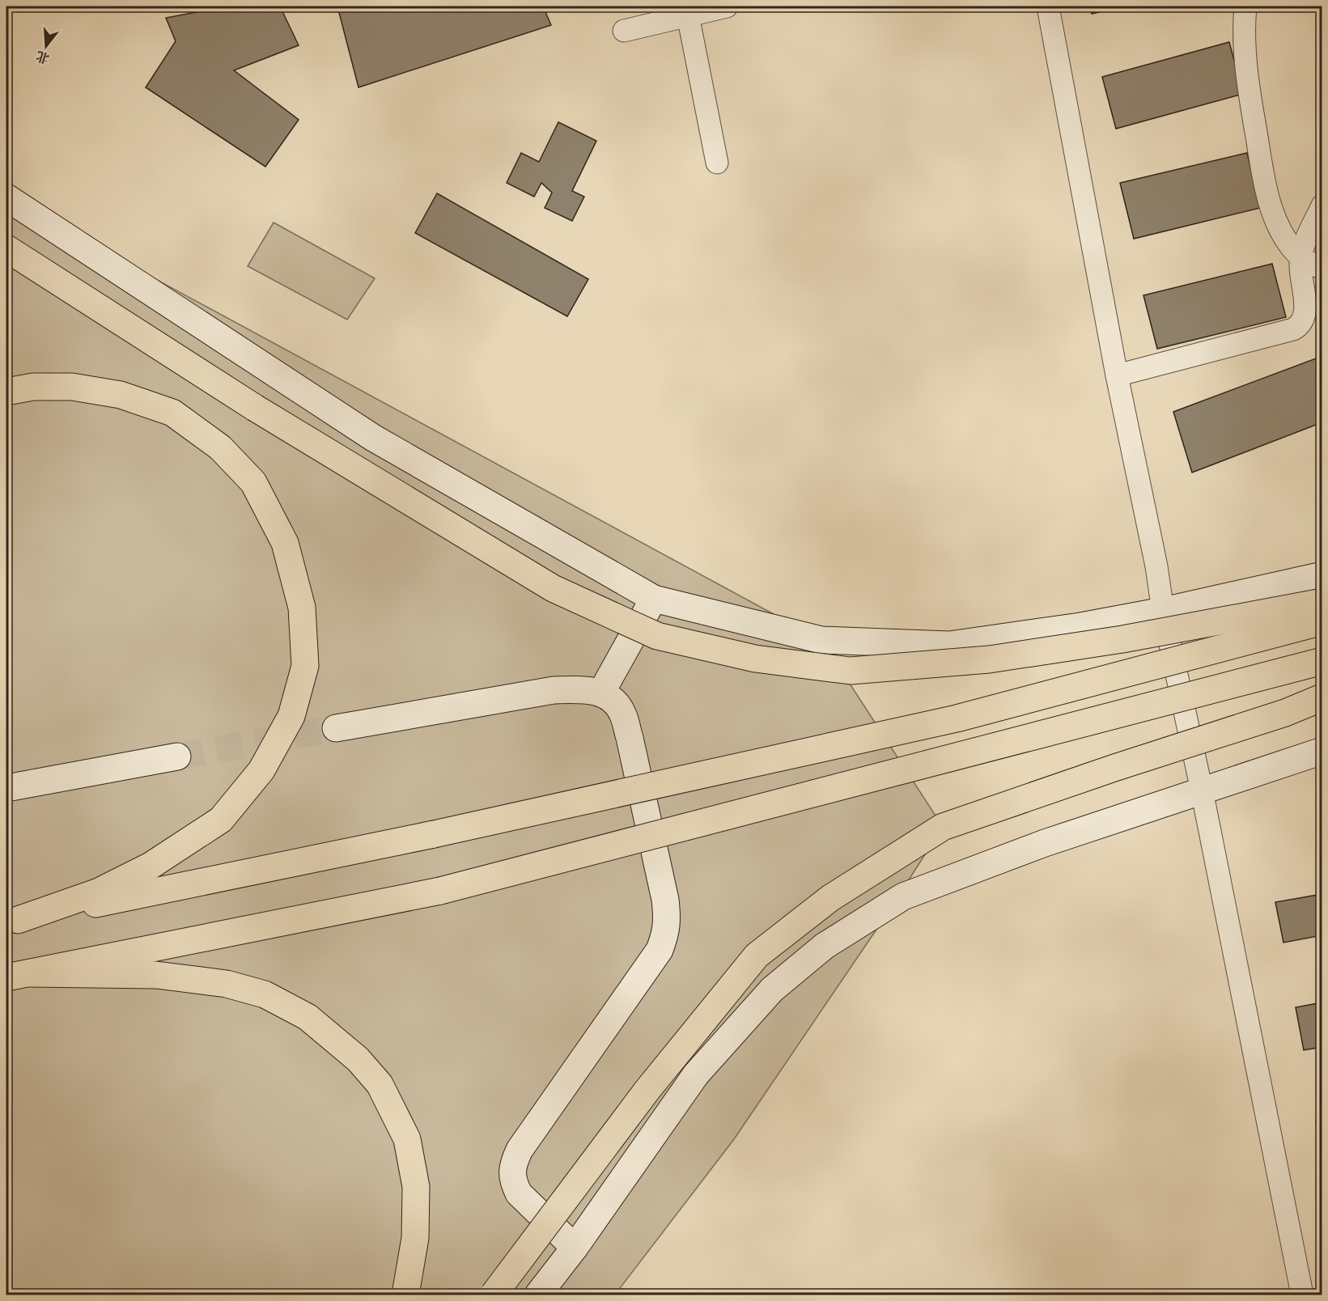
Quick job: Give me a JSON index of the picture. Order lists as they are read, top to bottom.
{
  "north": "bottom"
}
